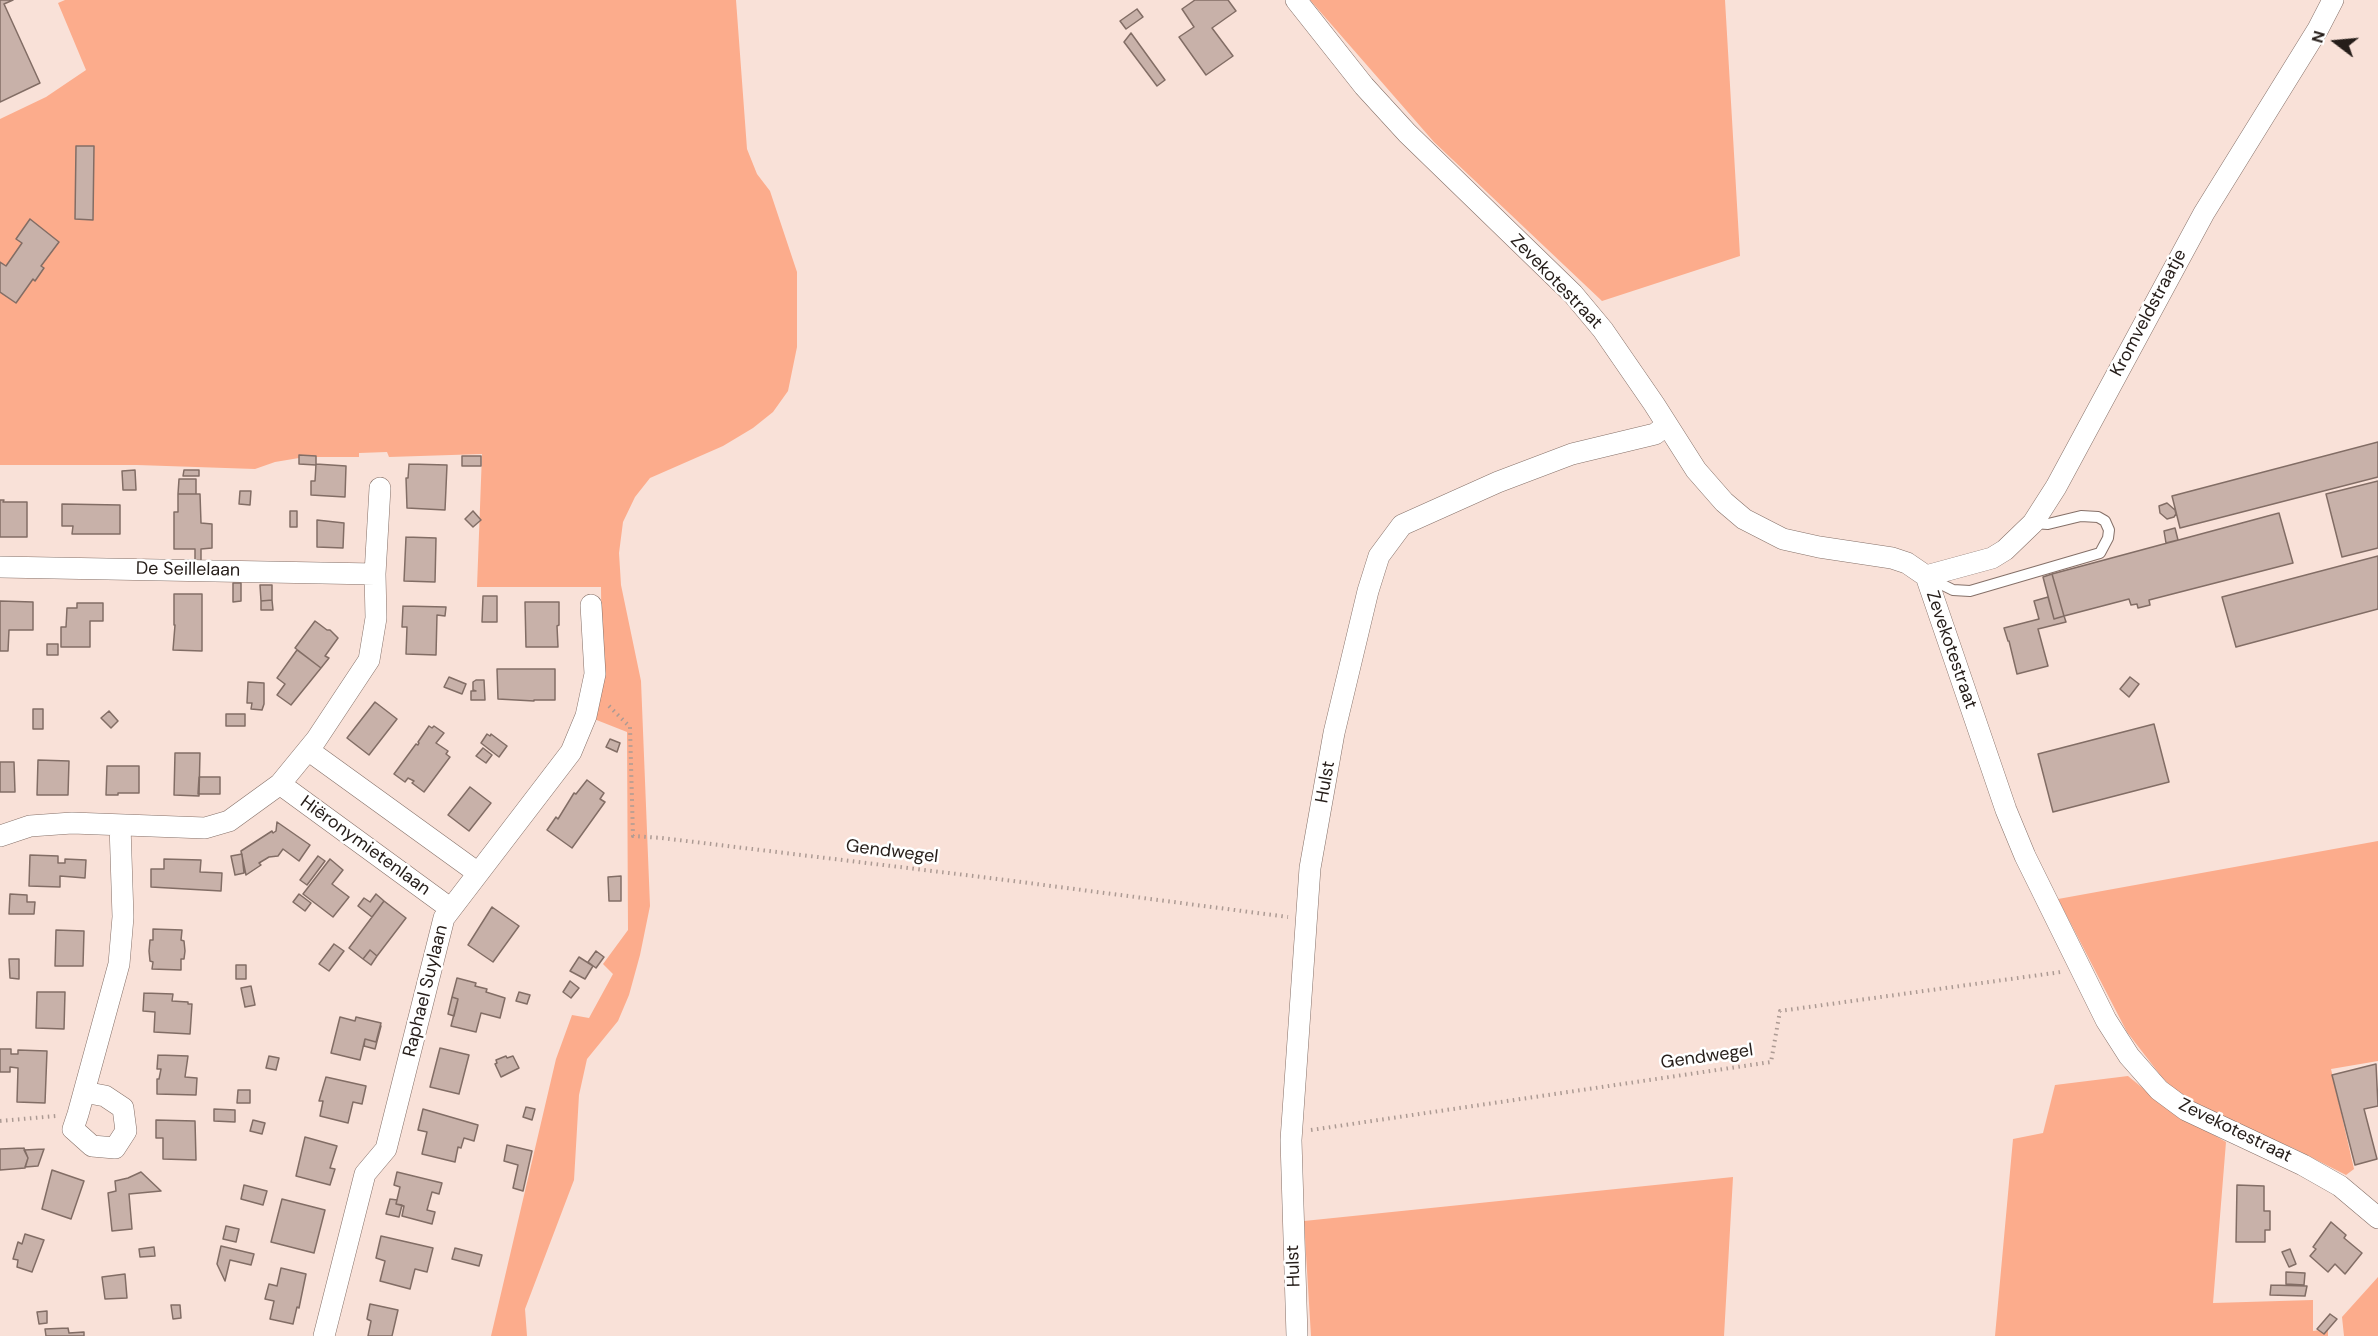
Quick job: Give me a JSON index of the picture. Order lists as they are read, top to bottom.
{
  "streets": {
    "street": [
      "Zevekotestraat",
      "Kromveldstraatje",
      "De Seillelaan",
      "Hulst",
      "Hiëronymietenlaan",
      "Raphael Suylaan"
    ],
    "path": ["Gendwegel"]
  },
  "crossings": [
    ["Zevekotestraat", "Kromveldstraatje"],
    ["Zevekotestraat", "Hulst"],
    ["Hulst", "Gendwegel"],
    ["Hiëronymietenlaan", "Raphael Suylaan"],
    ["Gendwegel", "Raphael Suylaan"]
  ],
  "north": "left"
}
